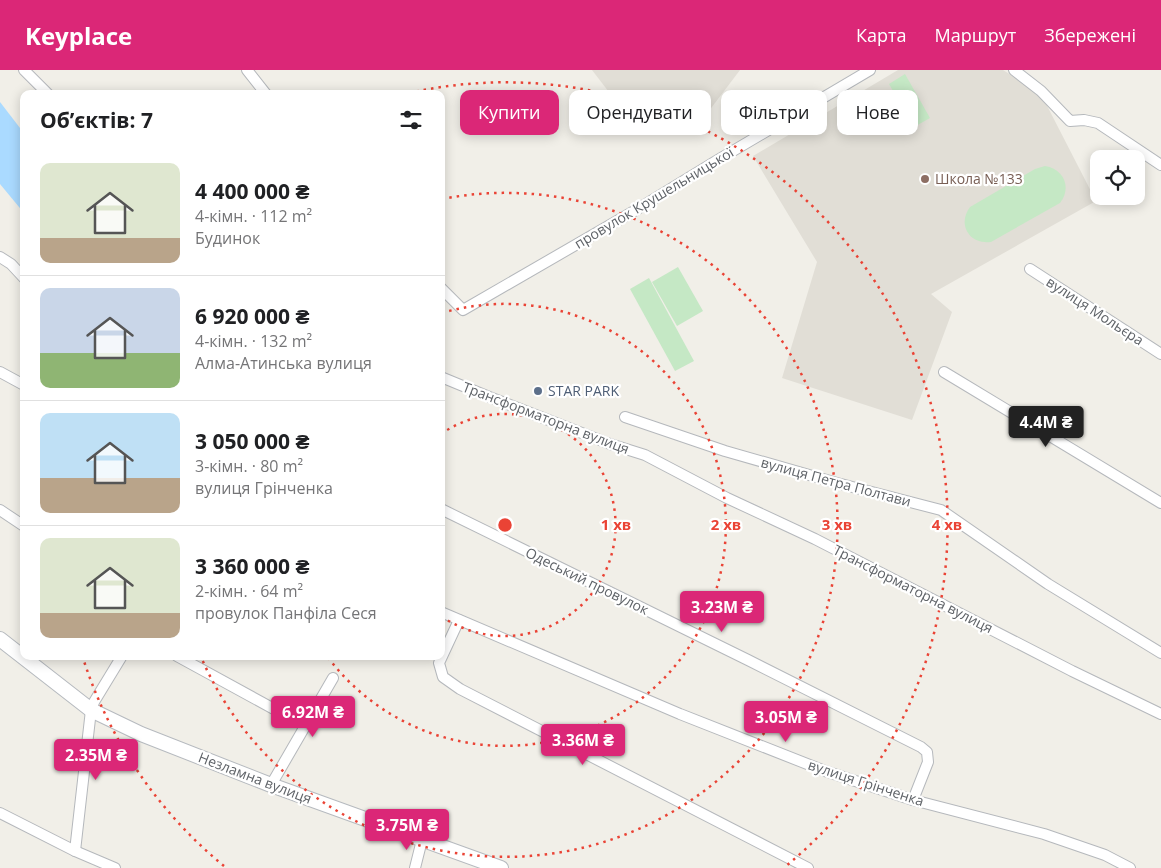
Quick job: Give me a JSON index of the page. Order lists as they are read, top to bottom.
{
  "streets": {
    "street": [
      "провулок Крушельницької",
      "вулиця Мольєра",
      "Трансформаторна вулиця",
      "вулиця Петра Полтави",
      "Одеський провулок",
      "Незламна вулиця",
      "вулиця Грінченка"
    ]
  },
  "crossings": [
    ["Одеський провулок", "вулиця Грінченка"]
  ],
  "places": ["Школа №133", "STAR PARK"],
  "page": {
    "header": "Keyplace",
    "nav": ["Карта", "Маршрут", "Збережені"],
    "chip": [
      "Купити",
      "Орендувати",
      "Фільтри",
      "Нове"
    ],
    "heading": "Об’єктів: 7",
    "list": [
      {
        "name": "4 400 000 ₴",
        "note": "4-кімн. · 112 m² · Будинок"
      },
      {
        "name": "6 920 000 ₴",
        "note": "4-кімн. · 132 m² · Алма-Атинська вулиця"
      },
      {
        "name": "3 050 000 ₴",
        "note": "3-кімн. · 80 m² · вулиця Грінченка"
      },
      {
        "name": "3 360 000 ₴",
        "note": "2-кімн. · 64 m² · провулок Панфіла Сеся"
      }
    ],
    "price": [
      "4.4M ₴",
      "3.23M ₴",
      "6.92M ₴",
      "3.05M ₴",
      "3.36M ₴",
      "2.35M ₴",
      "3.75M ₴"
    ]
  },
  "rings": [
    "1 хв",
    "2 хв",
    "3 хв",
    "4 хв"
  ]
}
